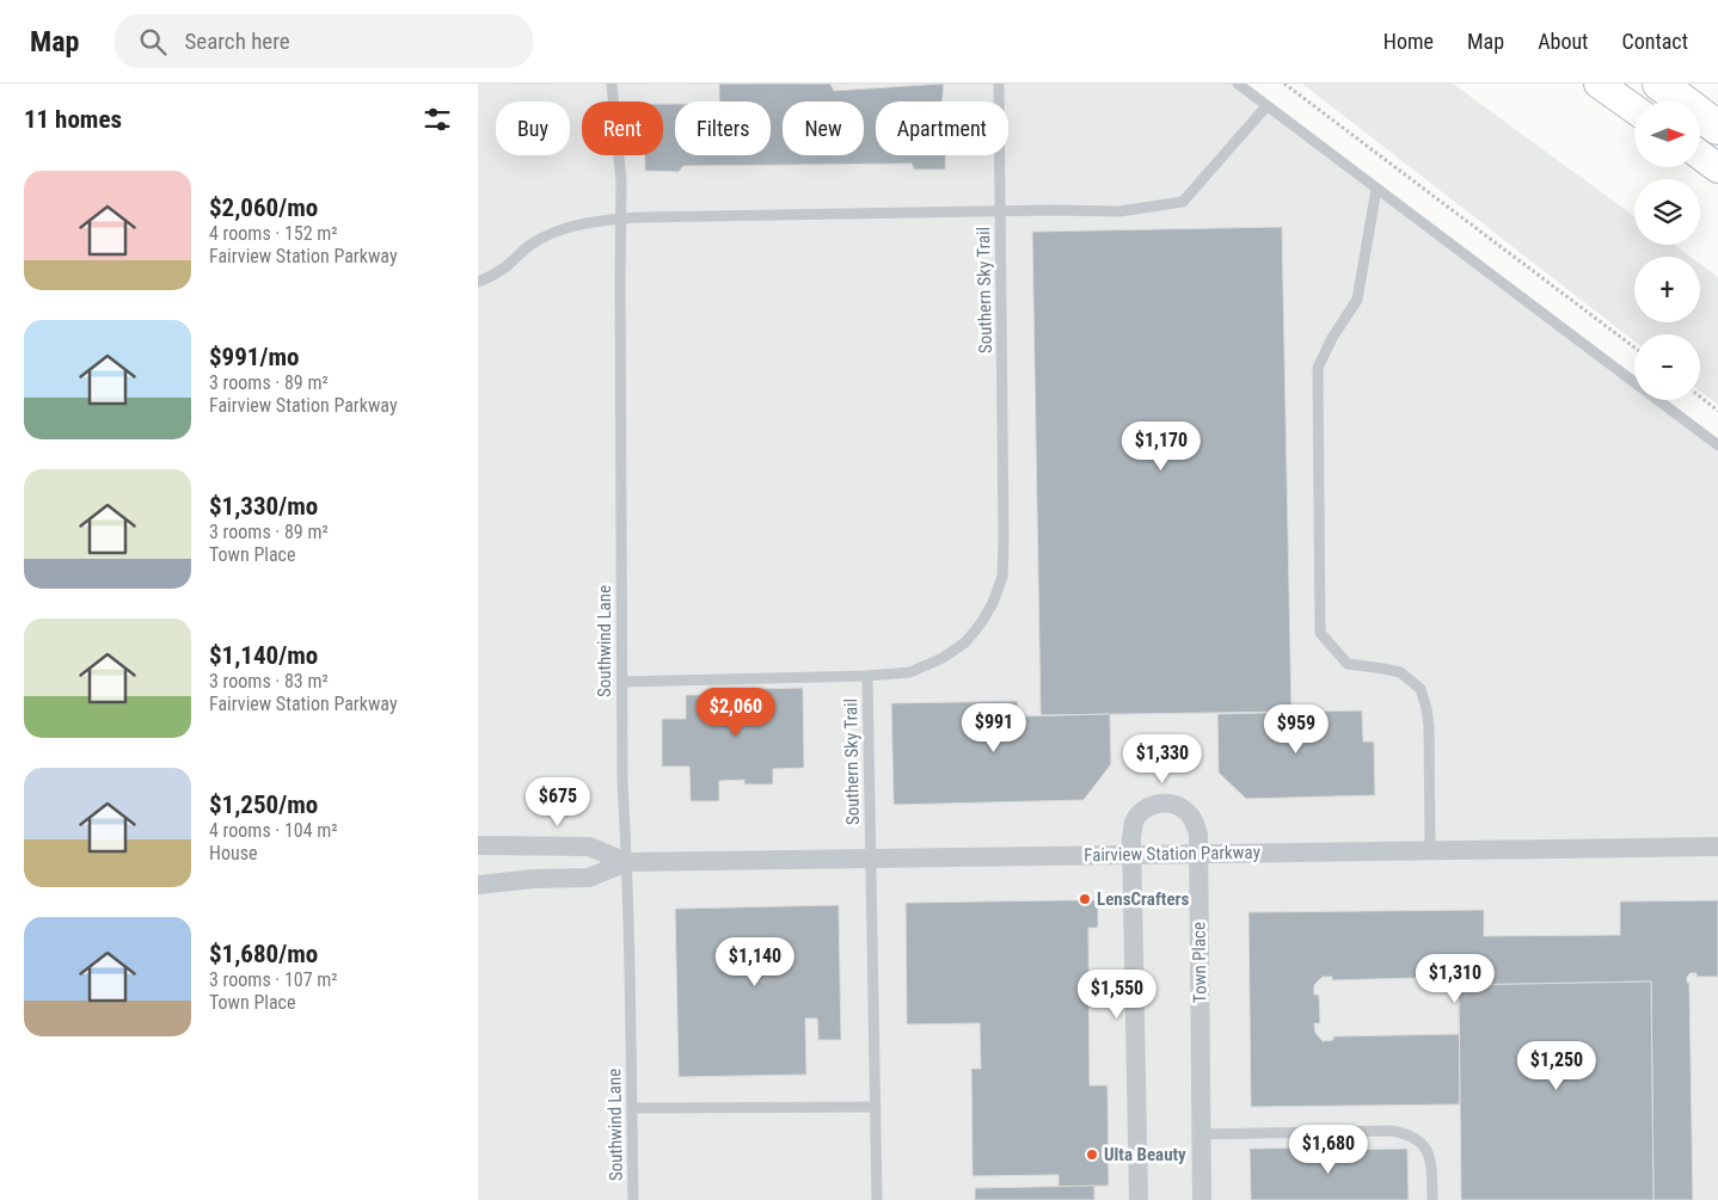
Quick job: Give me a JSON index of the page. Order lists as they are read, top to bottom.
{
  "streets": {
    "street": ["Fairview Station Parkway", "Town Place"],
    "lane": ["Southern Sky Trail", "Southwind Lane"]
  },
  "crossings": [
    ["Southern Sky Trail", "Fairview Station Parkway"],
    ["Southwind Lane", "Fairview Station Parkway"],
    ["Fairview Station Parkway", "Town Place"]
  ],
  "places": ["LensCrafters", "Ulta Beauty"],
  "north": "right",
  "page": {
    "header": "Map",
    "search": "Search here",
    "nav": [
      "Home",
      "Map",
      "About",
      "Contact"
    ],
    "heading": "11 homes",
    "map_buttons": ["+", "−"],
    "chip": [
      "Buy",
      "Rent",
      "Filters",
      "New",
      "Apartment"
    ],
    "list": [
      {
        "name": "$2,060/mo",
        "note": "4 rooms · 152 m² · Fairview Station Parkway"
      },
      {
        "name": "$991/mo",
        "note": "3 rooms · 89 m² · Fairview Station Parkway"
      },
      {
        "name": "$1,330/mo",
        "note": "3 rooms · 89 m² · Town Place"
      },
      {
        "name": "$1,140/mo",
        "note": "3 rooms · 83 m² · Fairview Station Parkway"
      },
      {
        "name": "$1,250/mo",
        "note": "4 rooms · 104 m² · House"
      },
      {
        "name": "$1,680/mo",
        "note": "3 rooms · 107 m² · Town Place"
      }
    ],
    "price": [
      "$1,170",
      "$2,060",
      "$991",
      "$959",
      "$1,330",
      "$675",
      "$1,140",
      "$1,310",
      "$1,550",
      "$1,250",
      "$1,680"
    ]
  }
}
